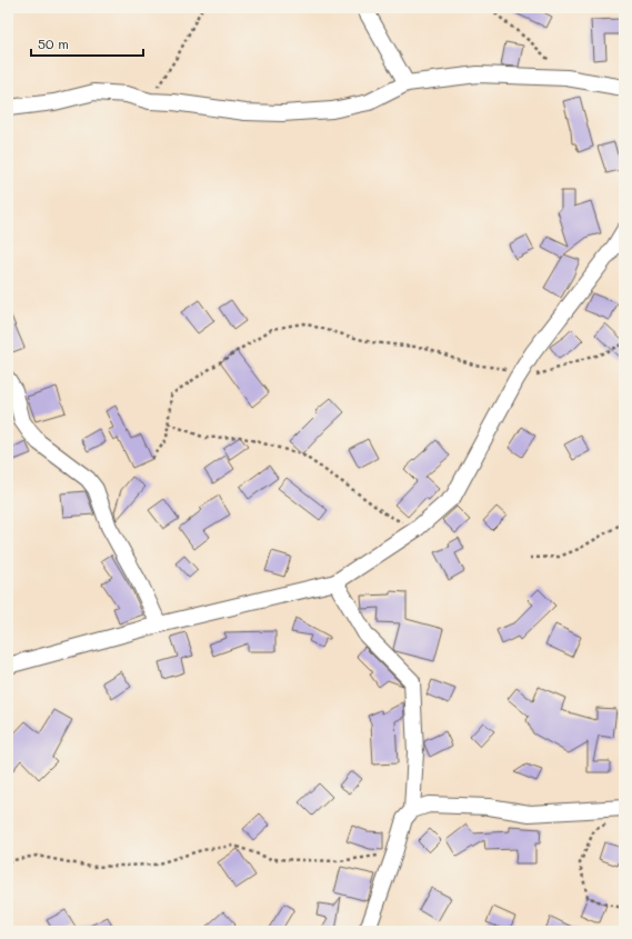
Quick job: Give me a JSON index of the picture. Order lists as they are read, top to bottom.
{
  "scale_bar": "50 m"
}
